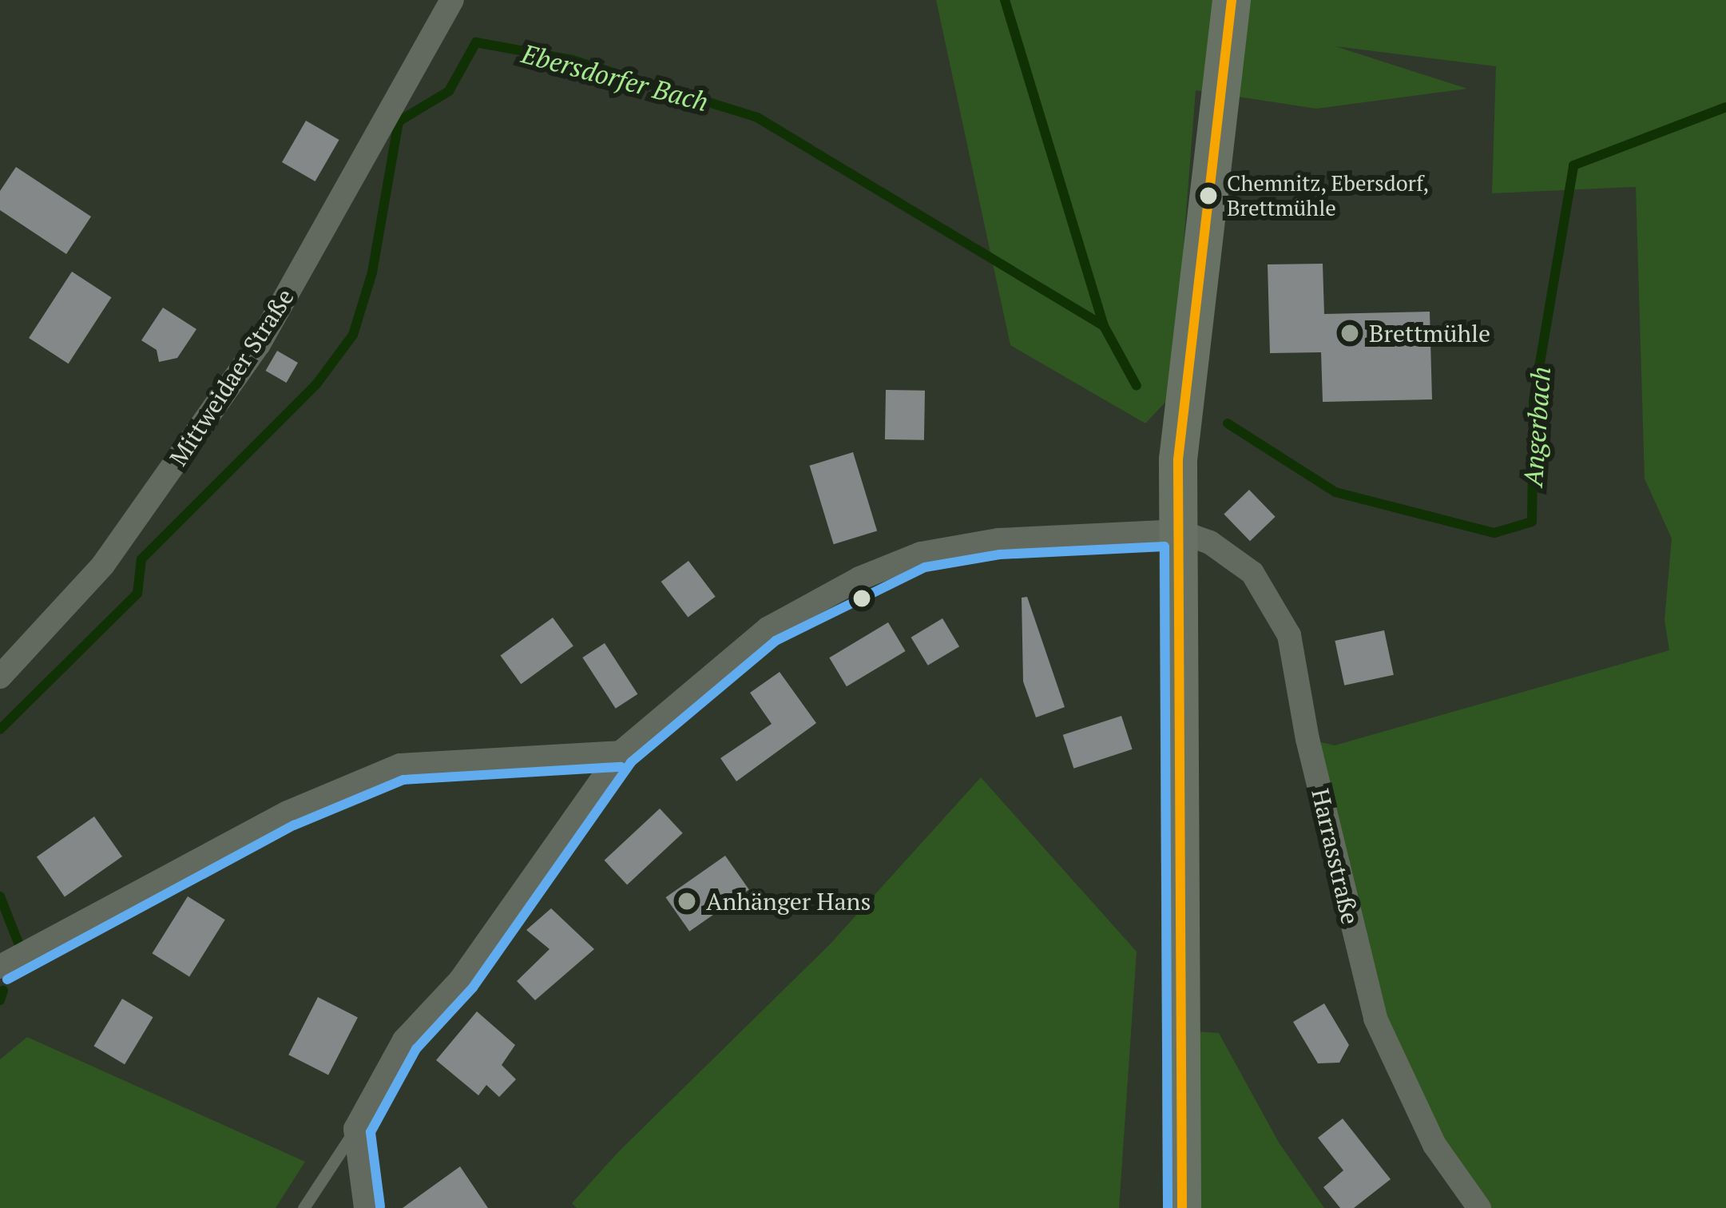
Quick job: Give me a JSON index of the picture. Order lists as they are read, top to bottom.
{
  "streets": {
    "street": ["Mittweidaer Straße", "Harrasstraße"]
  },
  "water": ["Ebersdorfer Bach", "Angerbach"],
  "places": ["Chemnitz, Ebersdorf, Brettmühle", "Brettmühle", "Anhänger Hans"]
}
